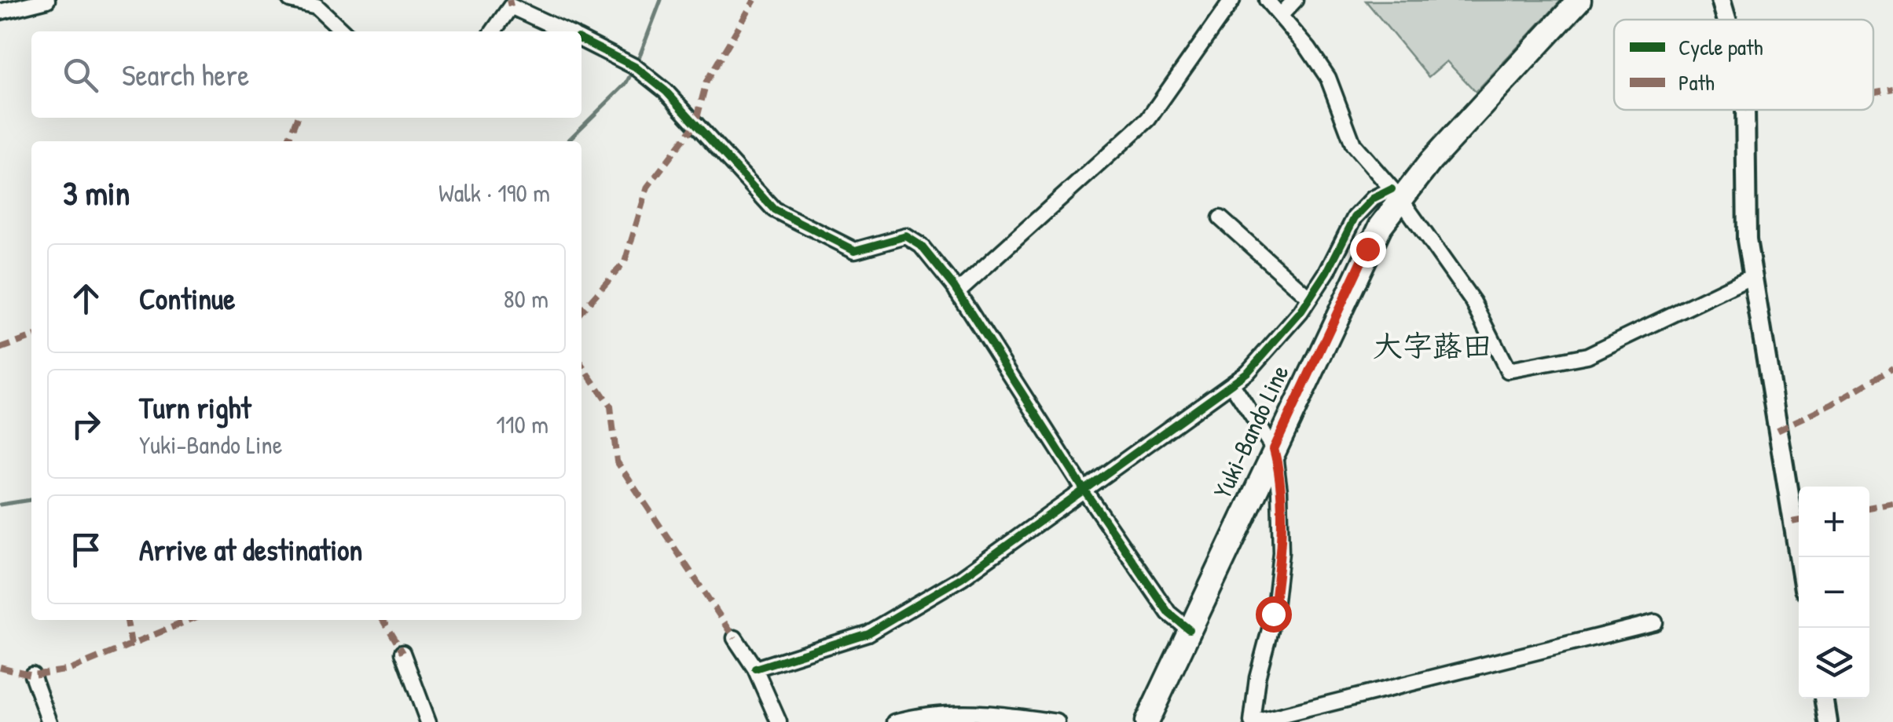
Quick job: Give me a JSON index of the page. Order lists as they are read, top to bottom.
{
  "streets": {
    "main road": ["Yuki-Bando Line"]
  },
  "districts": ["大字蕗田"],
  "legend": ["Cycle path", "Path"],
  "page": {
    "search": "Search here",
    "heading": ["3 min", "Walk · 190 m"],
    "list": [
      ["Continue", "80 m"],
      ["Turn right", "Yuki-Bando Line", "110 m"],
      "Arrive at destination"
    ],
    "map_buttons": ["+", "−"]
  }
}
